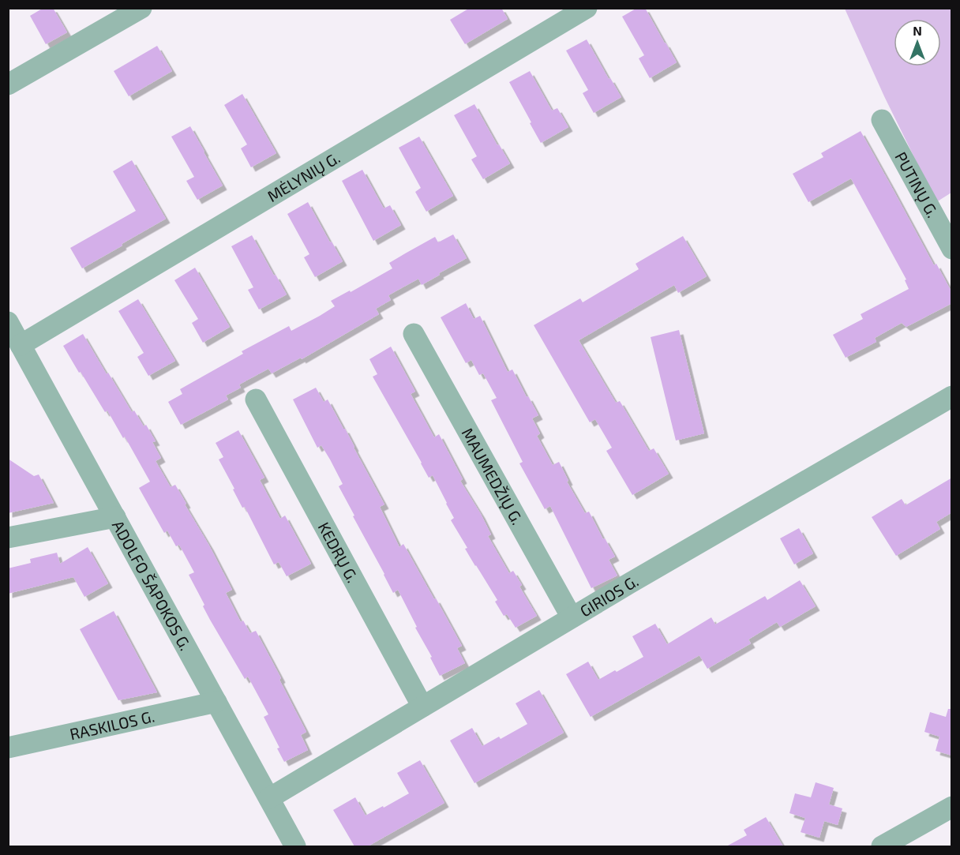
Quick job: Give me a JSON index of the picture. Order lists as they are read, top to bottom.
{
  "streets": {
    "street": [
      "MĖLYNIŲ G.",
      "PUTINŲ G.",
      "MAUMEDŽIŲ G.",
      "KEDRŲ G.",
      "ADOLFO ŠAPOKOS G.",
      "GIRIOS G.",
      "RASKILOS G."
    ]
  },
  "crossings": [
    ["MĖLYNIŲ G.", "ADOLFO ŠAPOKOS G."],
    ["MAUMEDŽIŲ G.", "GIRIOS G."],
    ["KEDRŲ G.", "GIRIOS G."],
    ["ADOLFO ŠAPOKOS G.", "GIRIOS G."],
    ["ADOLFO ŠAPOKOS G.", "RASKILOS G."]
  ],
  "north": "top"
}
